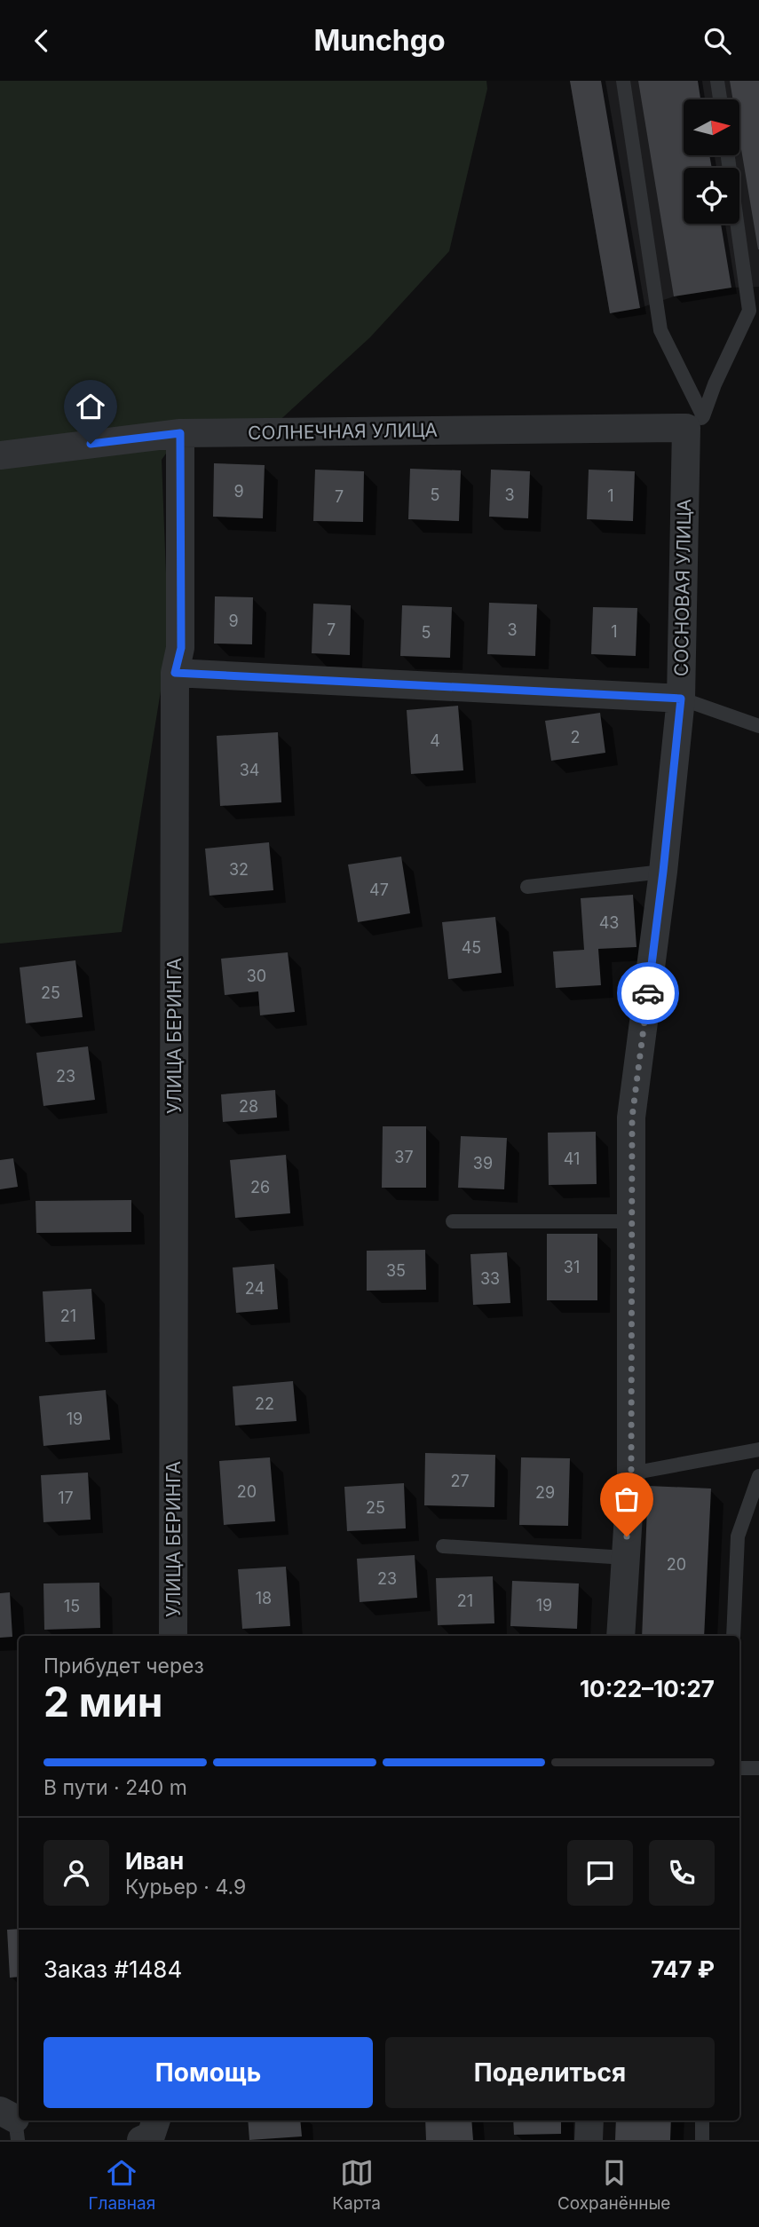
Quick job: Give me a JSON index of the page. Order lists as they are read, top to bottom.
{
  "streets": {
    "street": ["СОЛНЕЧНАЯ УЛИЦА", "СОСНОВАЯ УЛИЦА", "УЛИЦА БЕРИНГА"]
  },
  "crossings": [
    ["СОЛНЕЧНАЯ УЛИЦА", "СОСНОВАЯ УЛИЦА"],
    ["СОЛНЕЧНАЯ УЛИЦА", "УЛИЦА БЕРИНГА"]
  ],
  "house_numbers": [
    "9",
    "5",
    "3",
    "1",
    "7",
    "9",
    "7",
    "3",
    "1",
    "5",
    "2",
    "4",
    "34",
    "32",
    "47",
    "43",
    "45",
    "30",
    "25",
    "23",
    "28",
    "37",
    "41",
    "39",
    "26",
    "31",
    "35",
    "33",
    "24",
    "21",
    "22",
    "19",
    "27",
    "20",
    "29",
    "17",
    "25",
    "20",
    "23",
    "18",
    "21",
    "19",
    "15"
  ],
  "north": "right",
  "page": {
    "header": "Munchgo",
    "heading": ["2 мин", "Прибудет через", "10:22–10:27"],
    "panel": [
      "Иван",
      "Курьер · 4.9",
      "Заказ #1484",
      "747 ₽"
    ],
    "bar": "В пути · 240 m",
    "buttons": ["Помощь", "Поделиться"],
    "tabs": ["Главная", "Карта", "Сохранённые"]
  }
}
